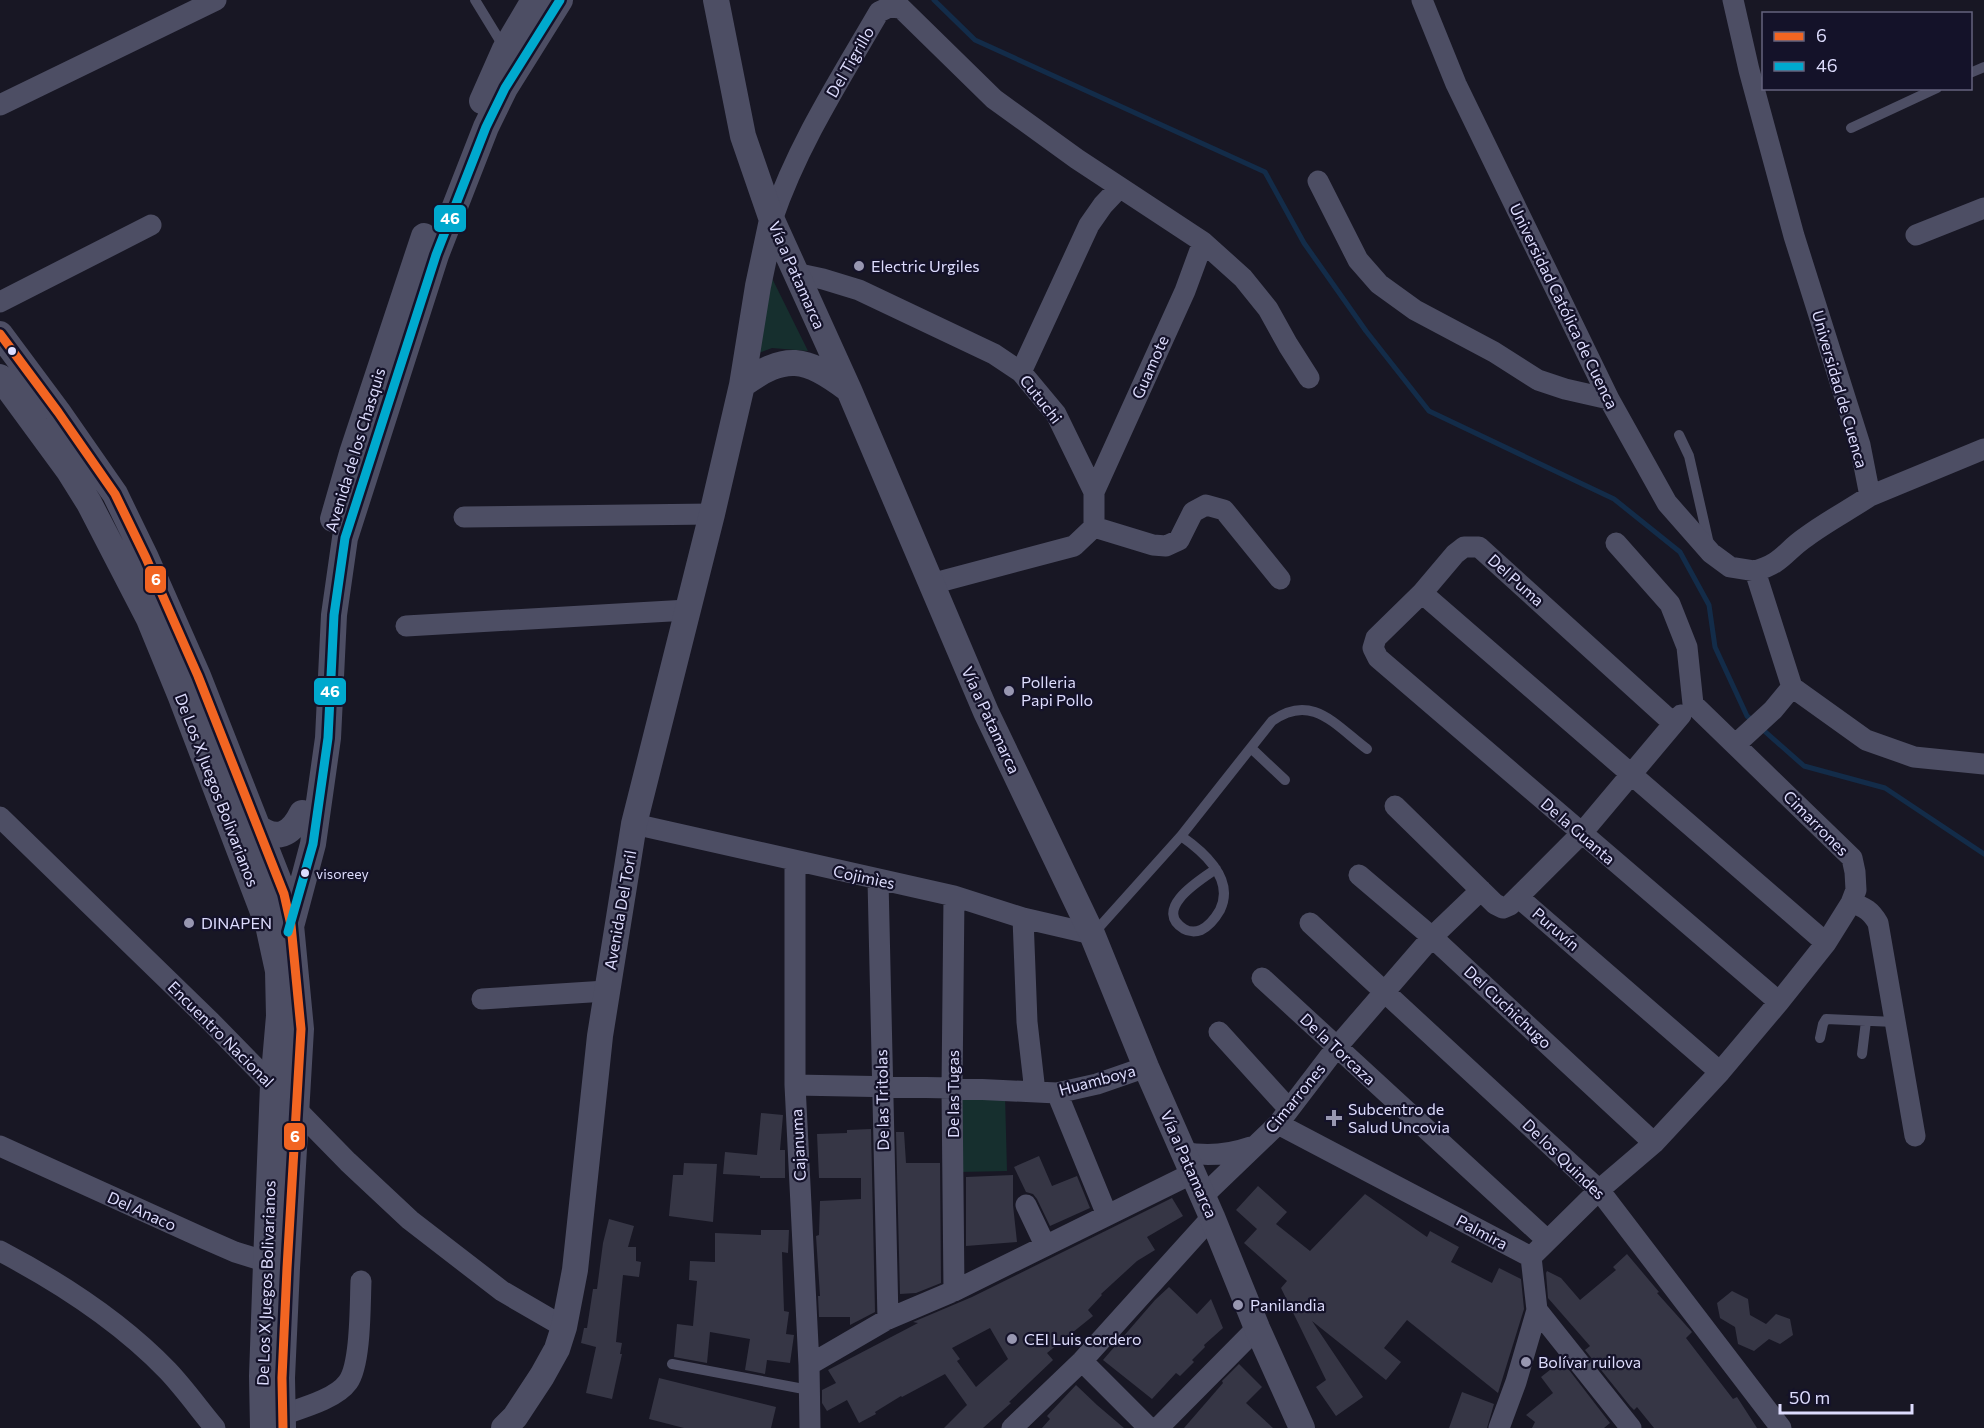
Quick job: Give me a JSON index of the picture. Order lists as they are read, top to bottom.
{
  "streets": {
    "street": [
      "Del Tigrillo",
      "Vía a Patamarca",
      "Universidad Católica de Cuenca",
      "Guamote",
      "Universidad de Cuenca",
      "Cutuchi",
      "Avenida de los Chasquis",
      "Del Puma",
      "De Los X Juegos Bolivarianos",
      "Cimarrones",
      "De la Guanta",
      "Cojimìes",
      "Avenida Del Toril",
      "Puruvín",
      "Del Cuchichugo",
      "Encuentro Nacional",
      "De la Torcaza",
      "Huamboya",
      "De las Tugas",
      "De las Tritolas",
      "Cajanuma",
      "De los Quindes",
      "Del Anaco",
      "Palmira"
    ]
  },
  "crossings": [
    ["Del Tigrillo", "Vía a Patamarca"],
    ["Del Tigrillo", "Avenida Del Toril"],
    ["Vía a Patamarca", "Cutuchi"],
    ["Vía a Patamarca", "Cimarrones"],
    ["Vía a Patamarca", "Cojimìes"],
    ["Vía a Patamarca", "Avenida Del Toril"],
    ["Vía a Patamarca", "Huamboya"],
    ["Guamote", "Cutuchi"],
    ["Avenida de los Chasquis", "De Los X Juegos Bolivarianos"],
    ["Del Puma", "De la Guanta"],
    ["De Los X Juegos Bolivarianos", "Encuentro Nacional"],
    ["De Los X Juegos Bolivarianos", "Del Anaco"],
    ["Cimarrones", "De la Guanta"],
    ["Cimarrones", "Puruvín"],
    ["Cimarrones", "Del Cuchichugo"],
    ["Cimarrones", "De la Torcaza"],
    ["Cimarrones", "De los Quindes"],
    ["Cimarrones", "Palmira"],
    ["Cojimìes", "Avenida Del Toril"],
    ["Cojimìes", "De las Tugas"],
    ["Cojimìes", "De las Tritolas"],
    ["Cojimìes", "Cajanuma"],
    ["Avenida Del Toril", "Encuentro Nacional"],
    ["Huamboya", "De las Tugas"],
    ["Huamboya", "De las Tritolas"],
    ["Huamboya", "Cajanuma"]
  ],
  "places": {
    "other": [
      "Electric Urgiles",
      "Polleria Papi Pollo",
      "visoreey",
      "DINAPEN",
      "Panilandia",
      "CEI Luis cordero",
      "Bolívar ruilova"
    ],
    "health": ["Subcentro de Salud Uncovia"]
  },
  "lines": ["transit line 46", "transit line 6"],
  "legend": ["6", "46"],
  "scale_bar": "50 m"
}
